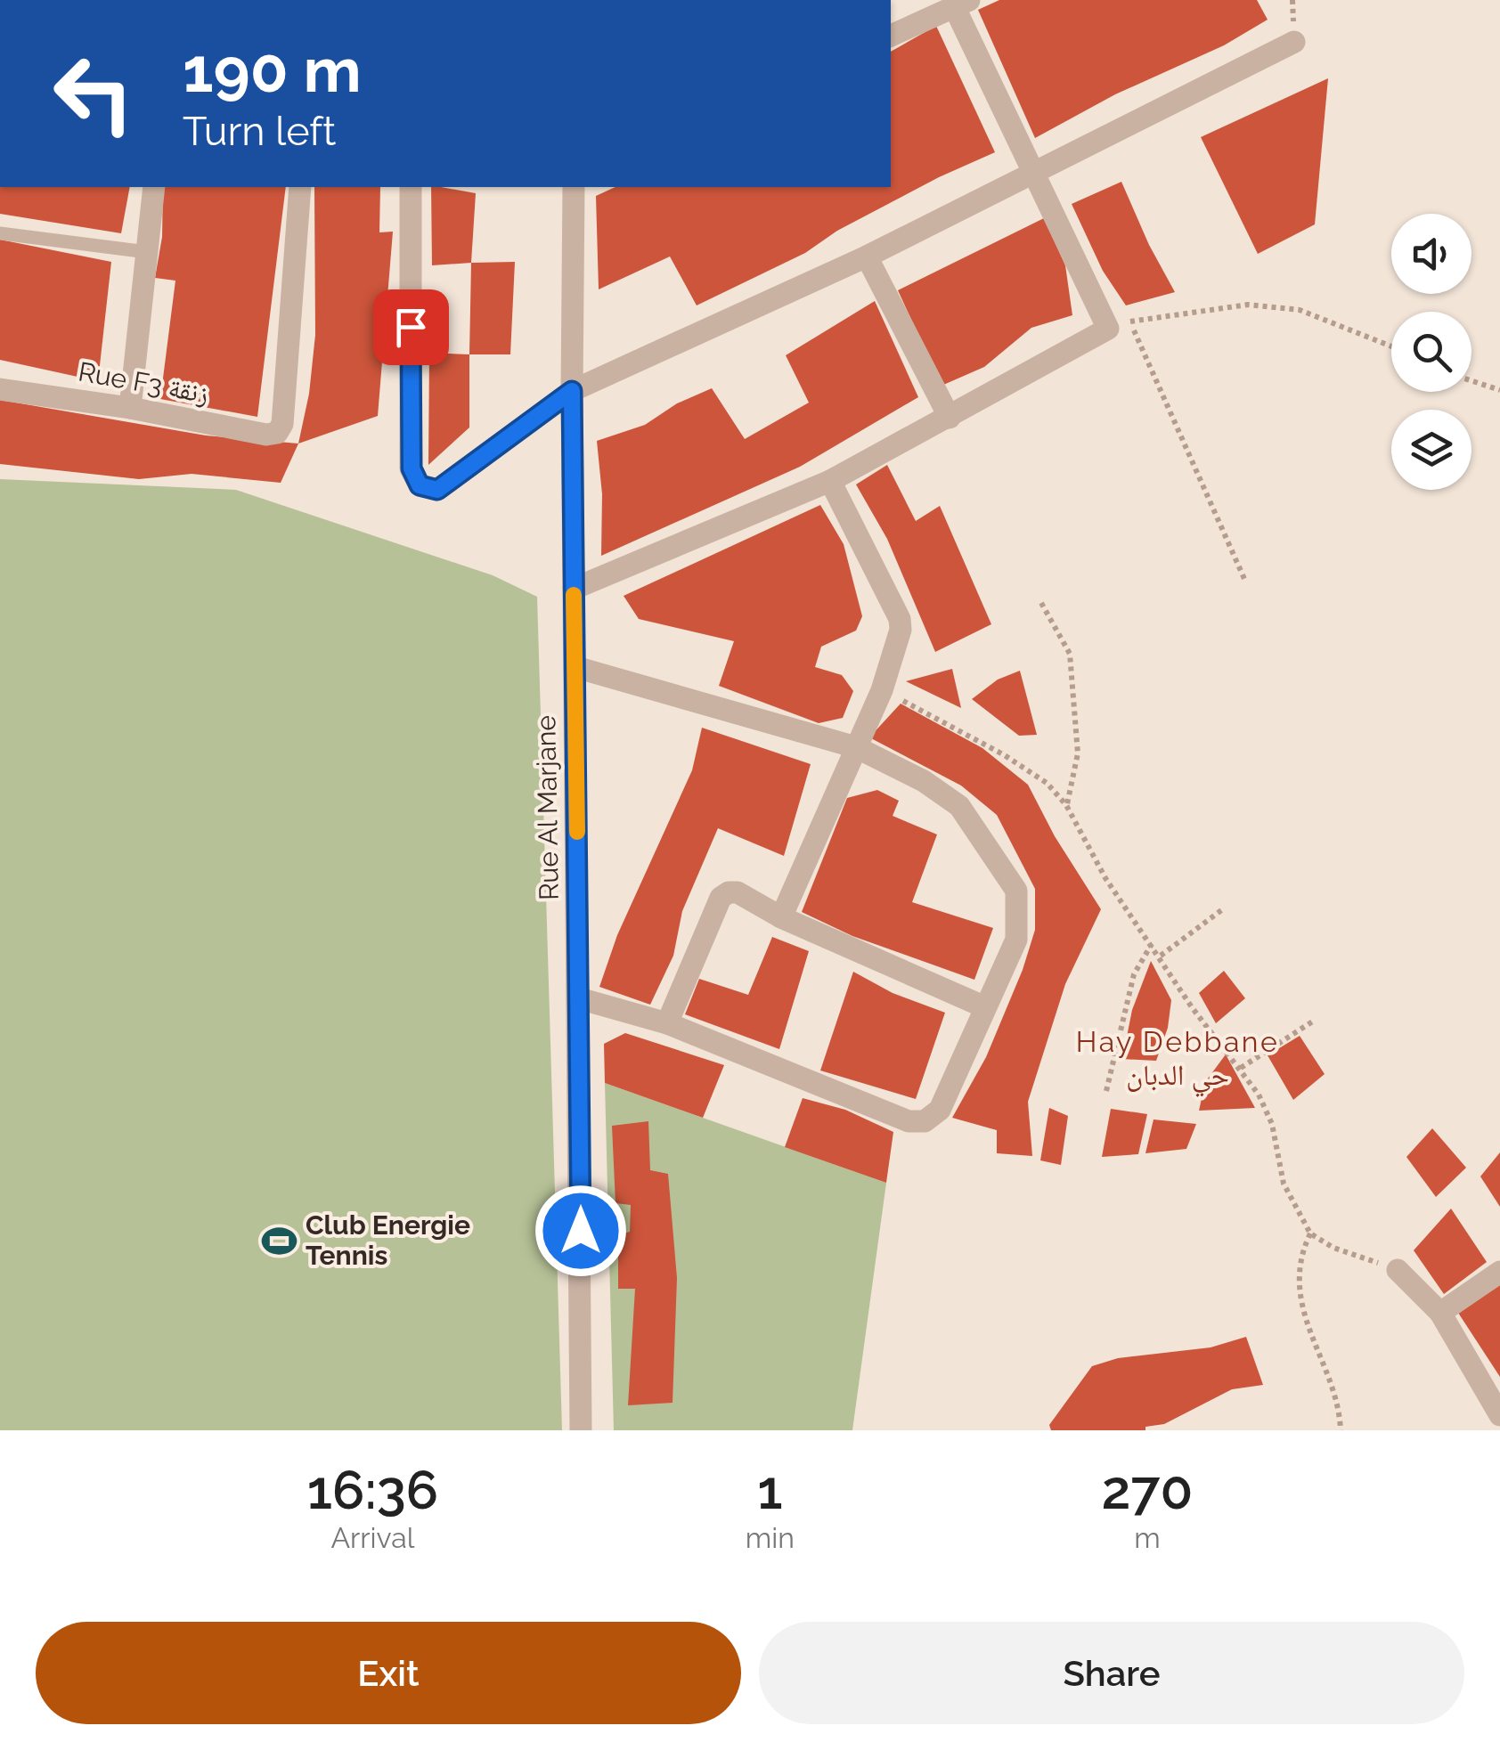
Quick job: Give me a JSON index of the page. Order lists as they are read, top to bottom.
{
  "streets": {
    "street": ["Rue F3 زنقة", "Rue Al Marjane"]
  },
  "districts": ["Hay Debbane حي الدبان"],
  "places": {
    "sports": ["Club Energie Tennis"]
  },
  "page": {
    "turn": ["190 m", "Turn left"],
    "eta": [
      "16:36",
      "Arrival",
      "1",
      "min",
      "270",
      "m"
    ],
    "buttons": ["Exit", "Share"]
  }
}
